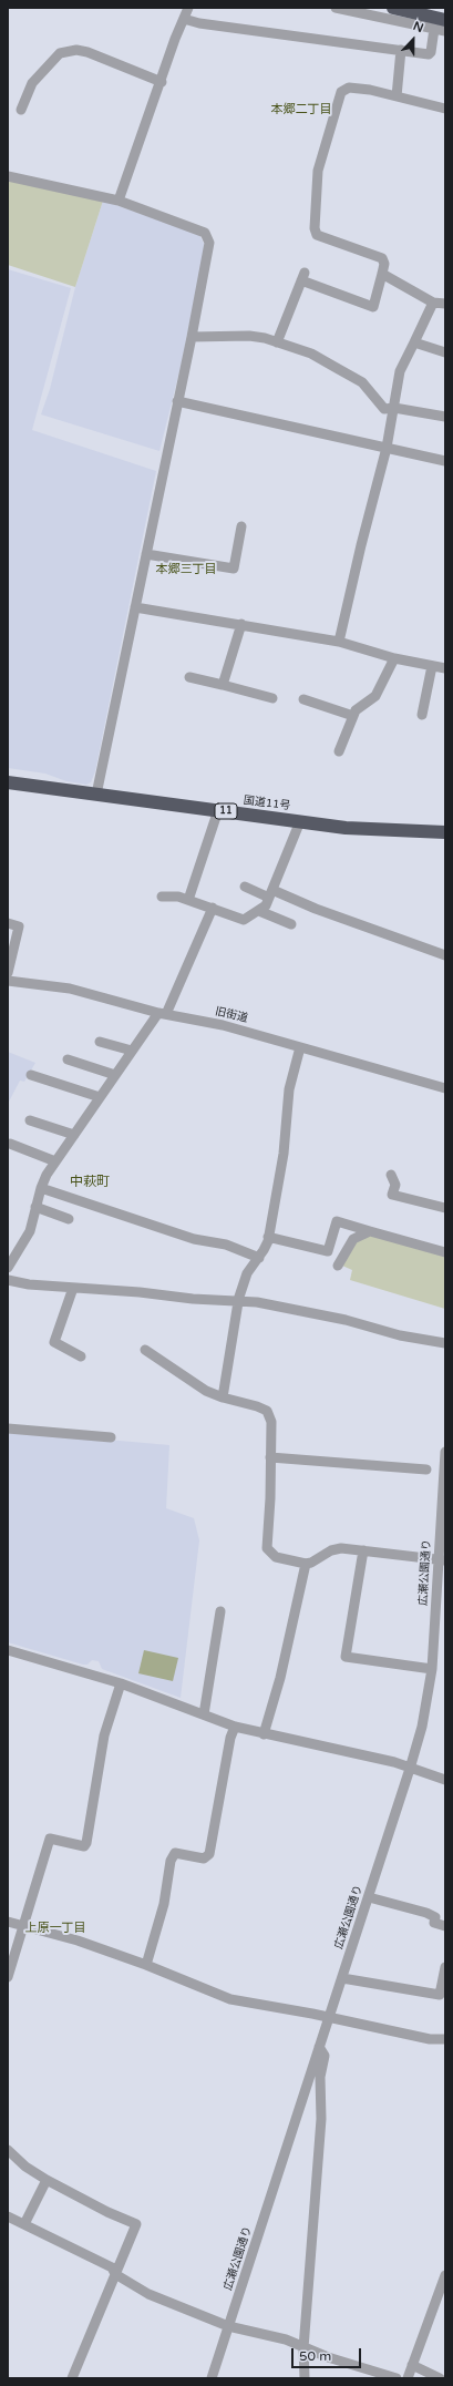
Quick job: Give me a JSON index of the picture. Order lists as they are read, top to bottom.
{
  "streets": {
    "highway": ["国道11号", "11"],
    "street": ["旧街道", "広瀬公園通り"]
  },
  "districts": [
    "本郷二丁目",
    "本郷三丁目",
    "中萩町",
    "上原一丁目"
  ],
  "scale_bar": "50 m",
  "north": "top"
}
